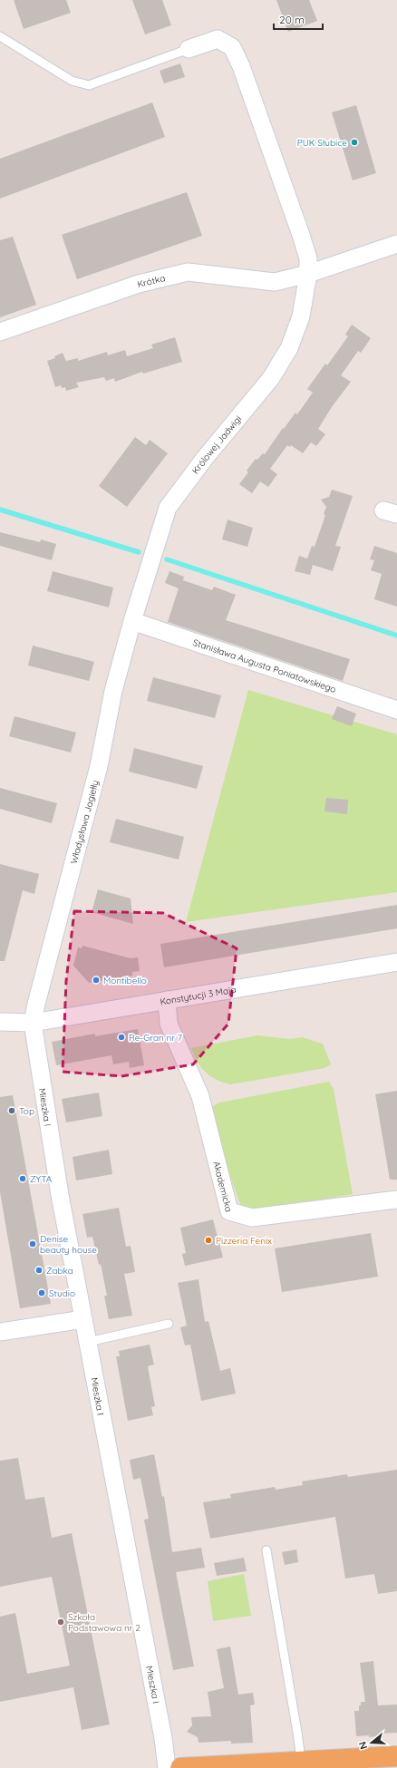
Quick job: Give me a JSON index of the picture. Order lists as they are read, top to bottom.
{
  "streets": {
    "street": [
      "Krótka",
      "Królowej Jadwigi",
      "Stanisława Augusta Poniatowskiego",
      "Władysława Jagiełły",
      "Konstytucji 3 Maja",
      "Mieszka I",
      "Akademicka"
    ]
  },
  "crossings": [
    ["Krótka", "Królowej Jadwigi"],
    ["Królowej Jadwigi", "Stanisława Augusta Poniatowskiego"],
    ["Królowej Jadwigi", "Władysława Jagiełły"],
    ["Stanisława Augusta Poniatowskiego", "Władysława Jagiełły"],
    ["Władysława Jagiełły", "Konstytucji 3 Maja"],
    ["Władysława Jagiełły", "Mieszka I"],
    ["Konstytucji 3 Maja", "Mieszka I"],
    ["Konstytucji 3 Maja", "Akademicka"]
  ],
  "places": [
    "PUK Słubice",
    "Montibello",
    "Re-Gran nr 7",
    "Top",
    "ZYTA",
    "Pizzeria Fenix",
    "Denise beauty house",
    "Żabka",
    "Studio",
    "Szkoła Podstawowa nr 2"
  ],
  "scale_bar": "20 m",
  "north": "left"
}
